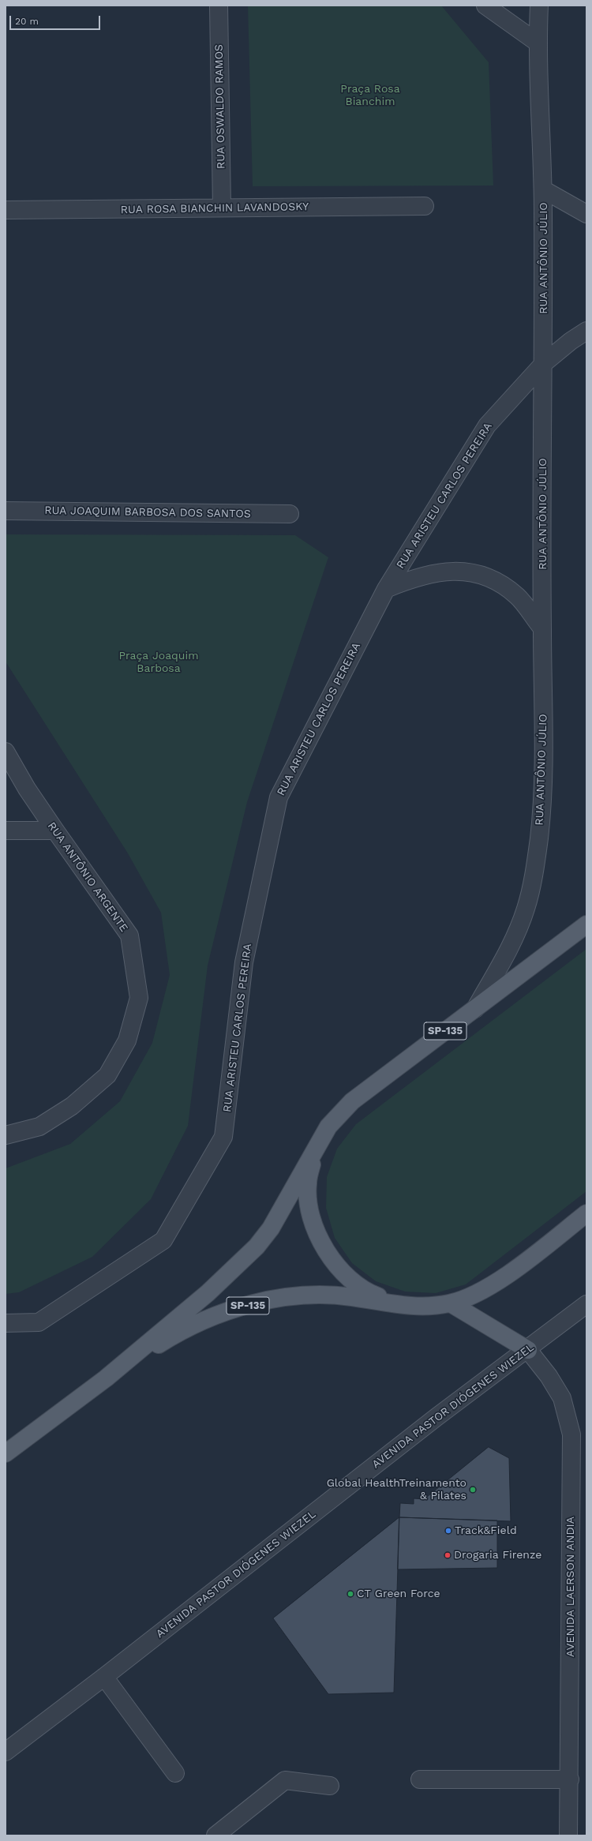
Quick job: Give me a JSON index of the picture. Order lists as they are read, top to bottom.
{
  "streets": {
    "main road": ["SP-135"],
    "street": [
      "RUA OSWALDO RAMOS",
      "RUA ROSA BIANCHIN LAVANDOSKY",
      "RUA ANTÔNIO JÚLIO",
      "RUA ARISTEU CARLOS PEREIRA",
      "RUA JOAQUIM BARBOSA DOS SANTOS",
      "RUA ANTÔNIO ARGENTE",
      "AVENIDA PASTOR DIÓGENES WIEZEL",
      "AVENIDA LAERSON ANDIA"
    ]
  },
  "crossings": [
    ["RUA OSWALDO RAMOS", "RUA ROSA BIANCHIN LAVANDOSKY"],
    ["RUA ANTÔNIO JÚLIO", "RUA ARISTEU CARLOS PEREIRA"],
    ["RUA ANTÔNIO JÚLIO", "SP-135"],
    ["AVENIDA PASTOR DIÓGENES WIEZEL", "AVENIDA LAERSON ANDIA"]
  ],
  "parks": ["Praça Rosa Bianchim", "Praça Joaquim Barbosa"],
  "places": [
    "Global HealthTreinamento & Pilates",
    "Track&Field",
    "Drogaria Firenze",
    "CT Green Force"
  ],
  "scale_bar": "20 m"
}
